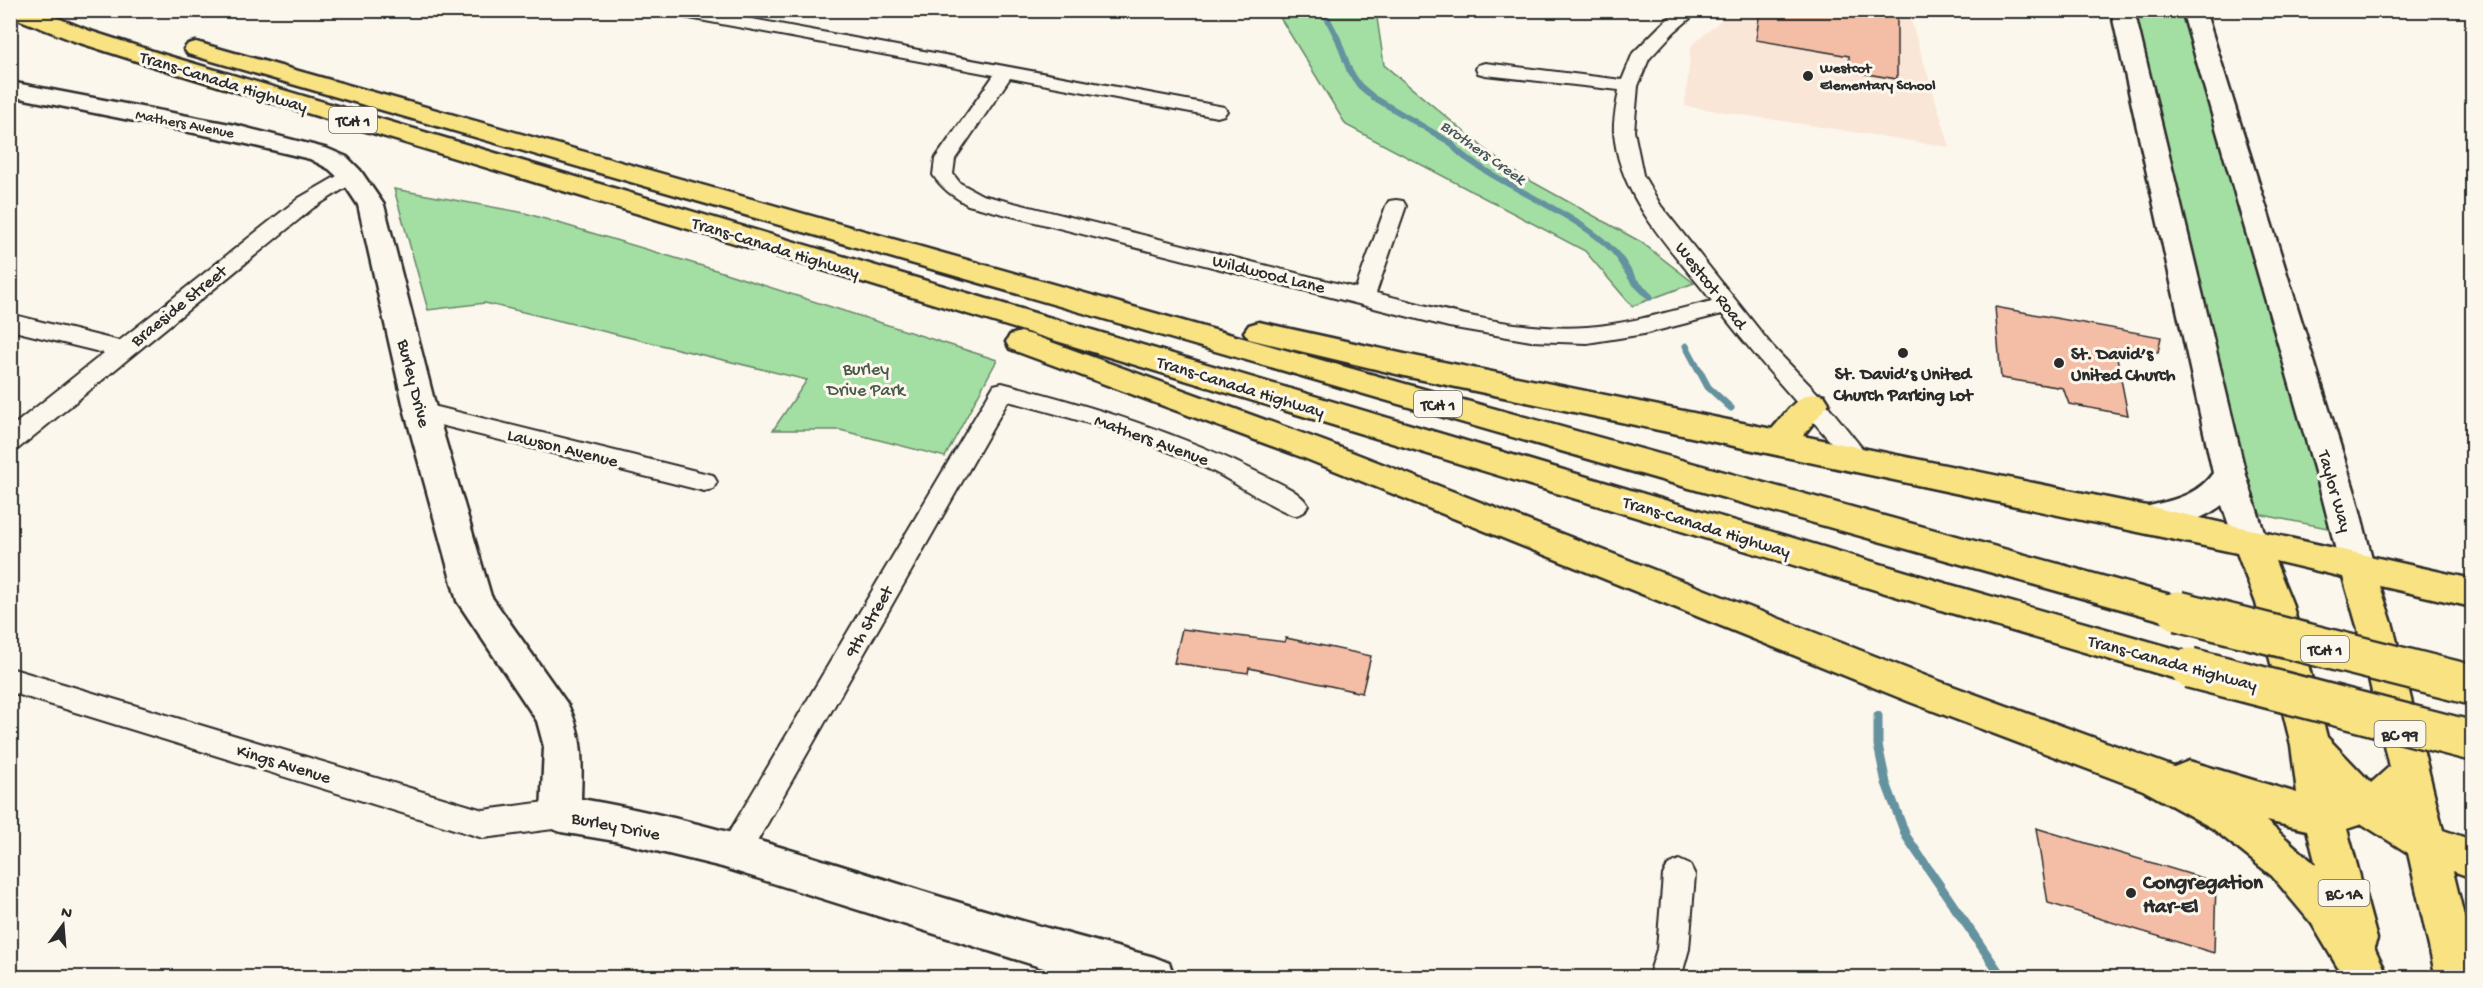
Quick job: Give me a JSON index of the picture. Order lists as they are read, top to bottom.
{
  "streets": {
    "highway": [
      "Trans-Canada Highway",
      "TCH 1",
      "Taylor Way",
      "BC 99",
      "BC 1A"
    ],
    "street": [
      "Mathers Avenue",
      "Wildwood Lane",
      "Westcot Road",
      "Braeside Street",
      "Burley Drive",
      "Lawson Avenue",
      "9th Street",
      "Kings Avenue"
    ]
  },
  "crossings": [
    ["Mathers Avenue", "Braeside Street"],
    ["Mathers Avenue", "Burley Drive"],
    ["Mathers Avenue", "9th Street"],
    ["Wildwood Lane", "Westcot Road"],
    ["Braeside Street", "Burley Drive"],
    ["Burley Drive", "Lawson Avenue"],
    ["Burley Drive", "9th Street"],
    ["Burley Drive", "Kings Avenue"]
  ],
  "water": ["Brothers Creek"],
  "parks": ["Burley Drive Park"],
  "places": [
    "Westcot Elementary School",
    "St. David’s United Church Parking Lot",
    "St. David’s United Church",
    "Congregation Har-El"
  ],
  "north": "top"
}
